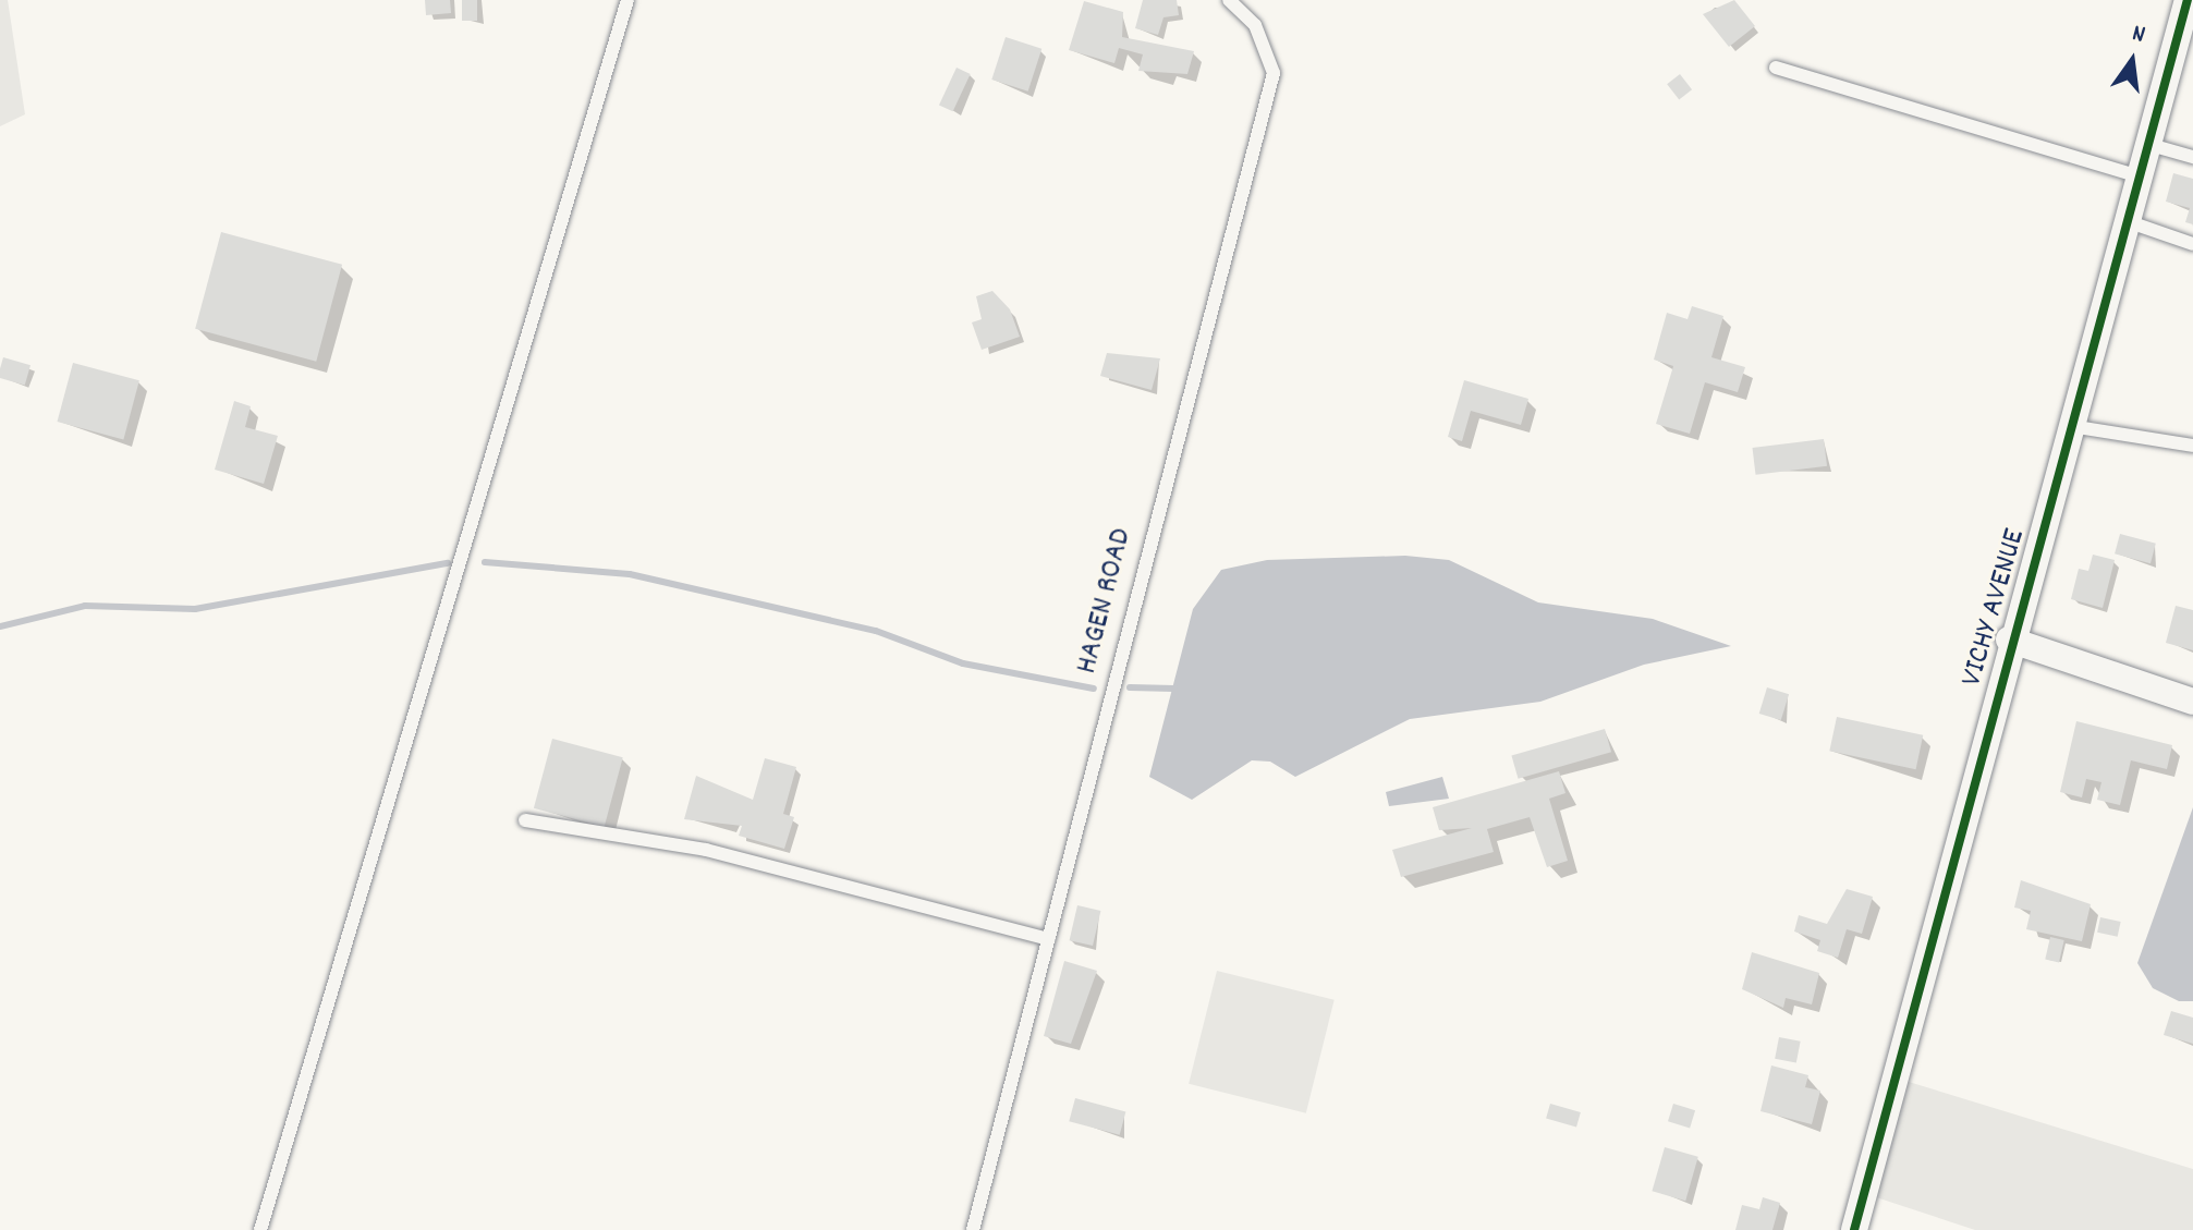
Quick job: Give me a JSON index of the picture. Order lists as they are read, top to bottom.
{
  "streets": {
    "street": ["VICHY AVENUE"],
    "lane": ["HAGEN ROAD"]
  },
  "north": "top"
}
